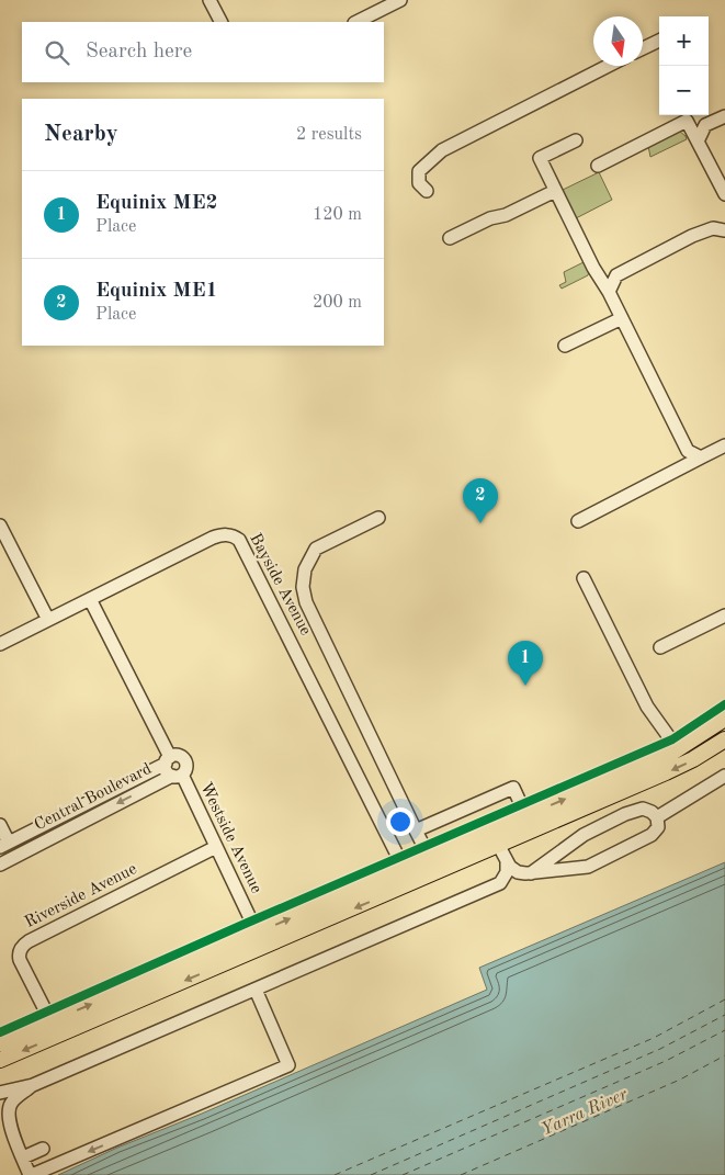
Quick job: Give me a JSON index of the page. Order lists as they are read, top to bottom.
{
  "streets": {
    "lane": [
      "Bayside Avenue",
      "Central Boulevard",
      "Westside Avenue",
      "Riverside Avenue"
    ]
  },
  "crossings": [
    ["Central Boulevard", "Westside Avenue"],
    ["Westside Avenue", "Riverside Avenue"]
  ],
  "water": ["Yarra River"],
  "north": "bottom",
  "page": {
    "map_buttons": ["+", "−"],
    "search": "Search here",
    "heading": ["Nearby", "2 results"],
    "list": [
      {
        "mark": "1",
        "name": "Equinix ME2",
        "note": "Place",
        "value": "120 m"
      },
      {
        "mark": "2",
        "name": "Equinix ME1",
        "note": "Place",
        "value": "200 m"
      }
    ],
    "pins": ["2", "1"]
  }
}
